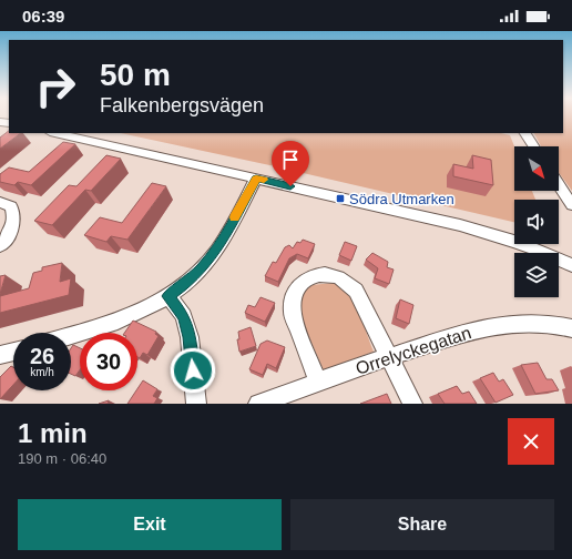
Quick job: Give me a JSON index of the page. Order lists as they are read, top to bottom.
{
  "streets": {
    "street": ["Orrelyckegatan"]
  },
  "places": {
    "transit": ["Södra Utmarken"]
  },
  "north": "bottom right",
  "page": {
    "status": "06:39",
    "turn": ["50 m", "Falkenbergsvägen"],
    "speed": "26 km/h",
    "limit": "30",
    "heading": ["1 min", "190 m · 06:40"],
    "buttons": ["Exit", "Share"]
  }
}
